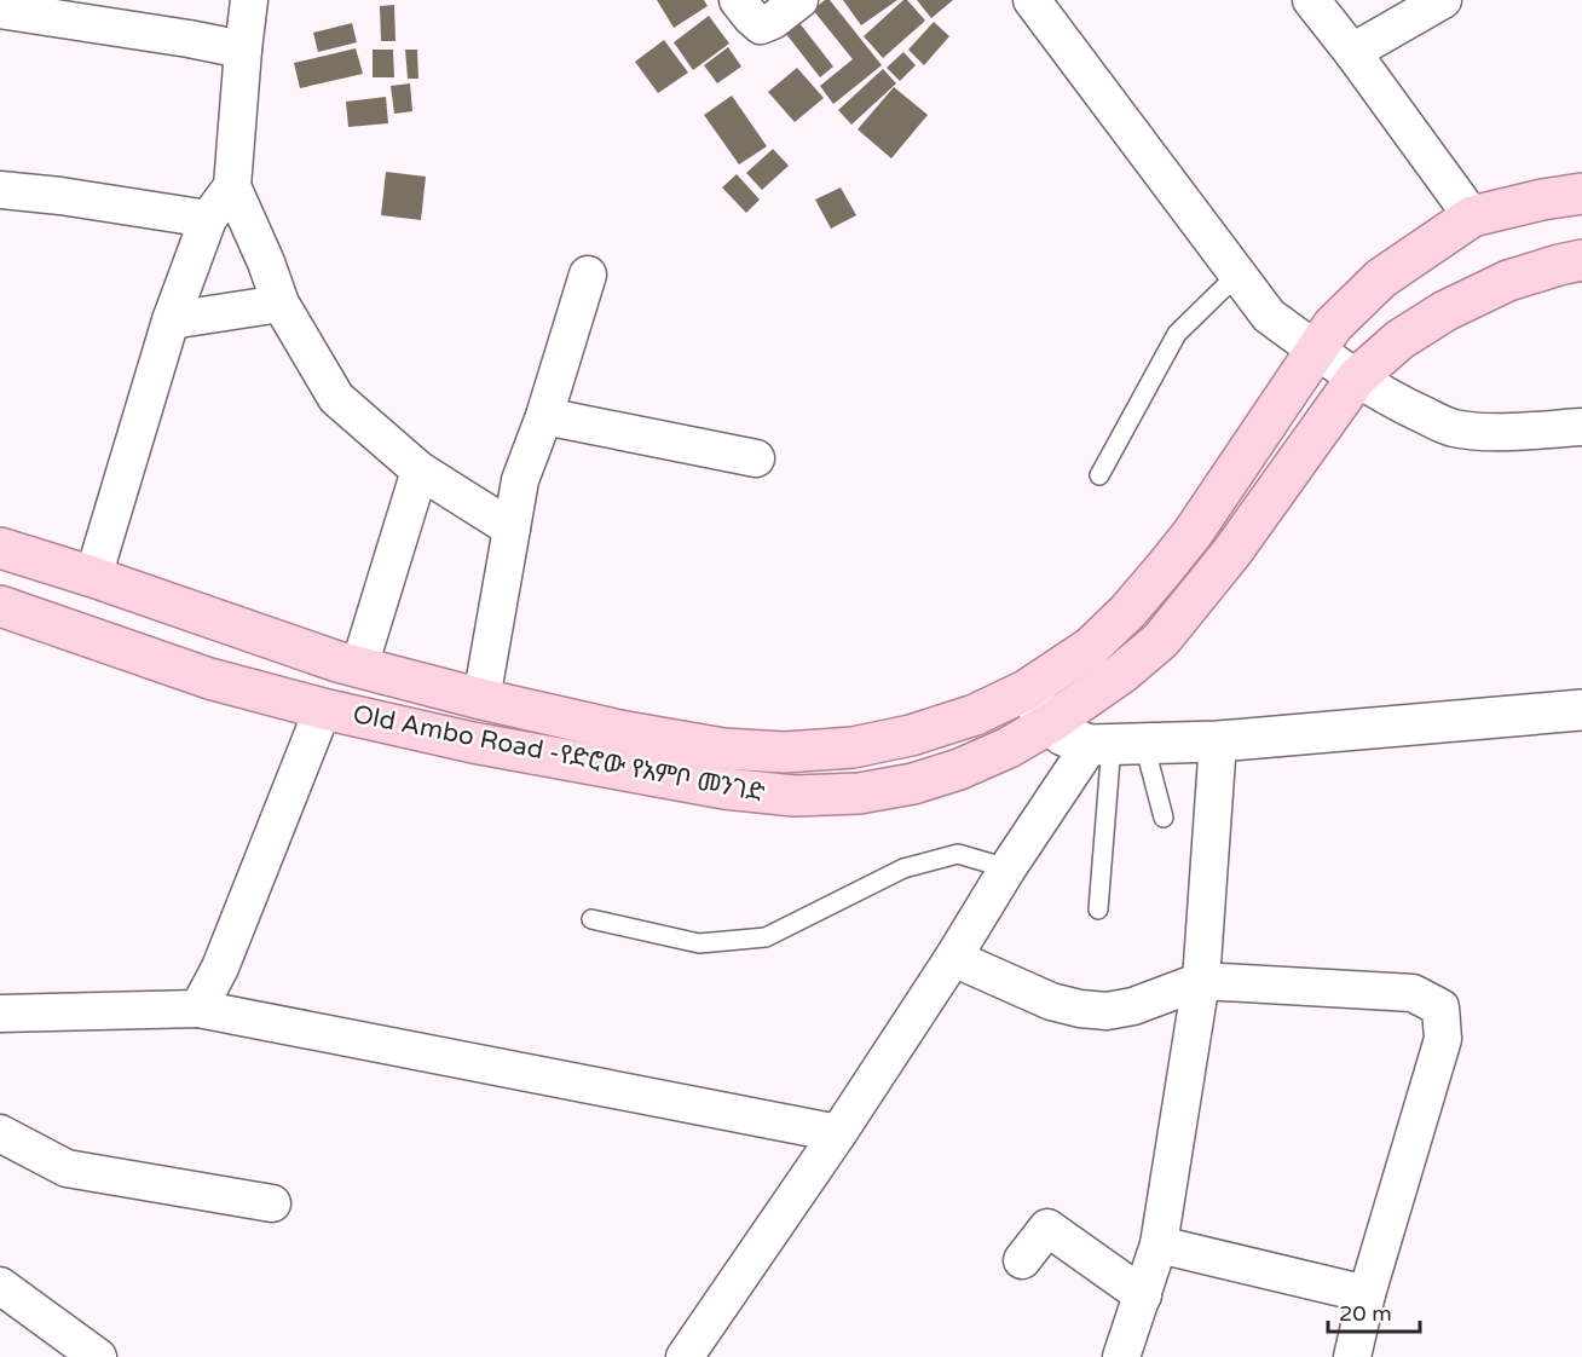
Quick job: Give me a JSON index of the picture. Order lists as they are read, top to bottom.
{
  "streets": {
    "main road": ["Old Ambo Road -የድሮው የአምቦ መንገድ"]
  },
  "scale_bar": "20 m"
}
